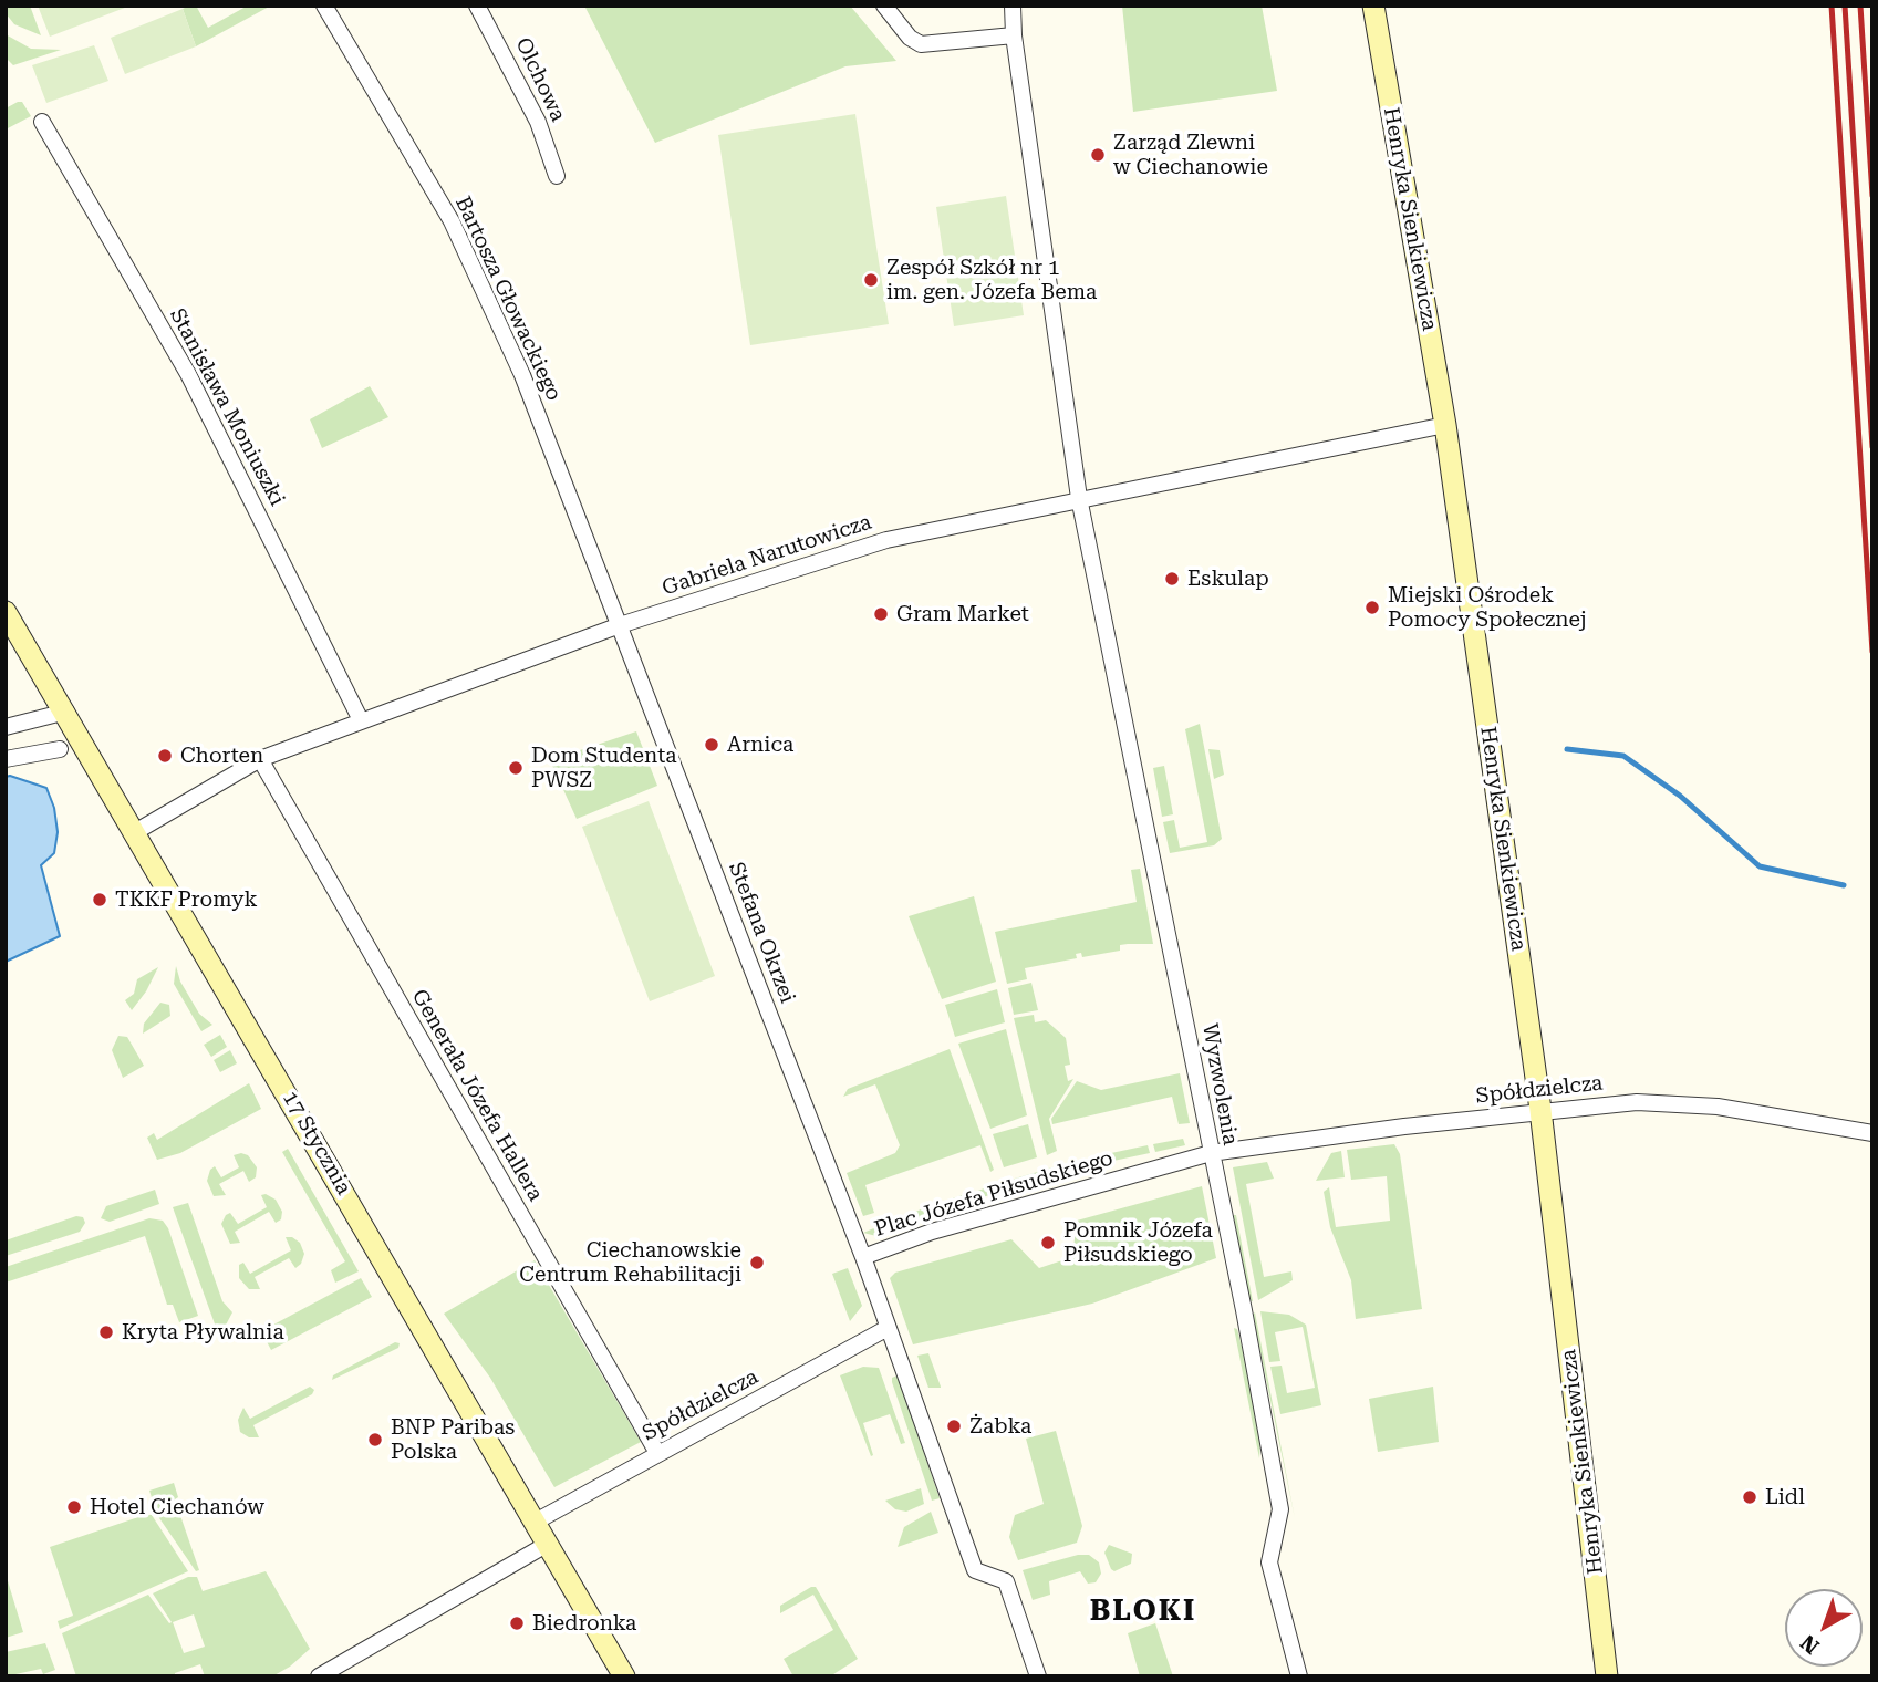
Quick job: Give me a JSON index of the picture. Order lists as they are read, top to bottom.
{
  "streets": {
    "street": [
      "Olchowa",
      "Henryka Sienkiewicza",
      "Bartosza Głowackiego",
      "Stanisława Moniuszki",
      "Gabriela Narutowicza",
      "Stefana Okrzei",
      "Wyzwolenia",
      "Spółdzielcza",
      "Generała Józefa Hallera",
      "17 Stycznia",
      "Plac Józefa Piłsudskiego"
    ]
  },
  "crossings": [
    ["Henryka Sienkiewicza", "Gabriela Narutowicza"],
    ["Henryka Sienkiewicza", "Spółdzielcza"],
    ["Bartosza Głowackiego", "Gabriela Narutowicza"],
    ["Bartosza Głowackiego", "Stefana Okrzei"],
    ["Stanisława Moniuszki", "Gabriela Narutowicza"],
    ["Gabriela Narutowicza", "Stefana Okrzei"],
    ["Gabriela Narutowicza", "Wyzwolenia"],
    ["Gabriela Narutowicza", "Generała Józefa Hallera"],
    ["Gabriela Narutowicza", "17 Stycznia"],
    ["Stefana Okrzei", "Plac Józefa Piłsudskiego"],
    ["Wyzwolenia", "Spółdzielcza"],
    ["Wyzwolenia", "Plac Józefa Piłsudskiego"],
    ["Spółdzielcza", "Generała Józefa Hallera"],
    ["Spółdzielcza", "17 Stycznia"],
    ["Spółdzielcza", "Plac Józefa Piłsudskiego"]
  ],
  "districts": ["BLOKI"],
  "places": [
    "Zarząd Zlewni w Ciechanowie",
    "Zespół Szkół nr 1 im. gen. Józefa Bema",
    "Eskulap",
    "Miejski Ośrodek Pomocy Społecznej",
    "Gram Market",
    "Arnica",
    "Chorten",
    "Dom Studenta PWSZ",
    "TKKF Promyk",
    "Pomnik Józefa Piłsudskiego",
    "Ciechanowskie Centrum Rehabilitacji",
    "Kryta Pływalnia",
    "Żabka",
    "BNP Paribas Polska",
    "Lidl",
    "Hotel Ciechanów",
    "Biedronka"
  ],
  "north": "bottom left"
}
